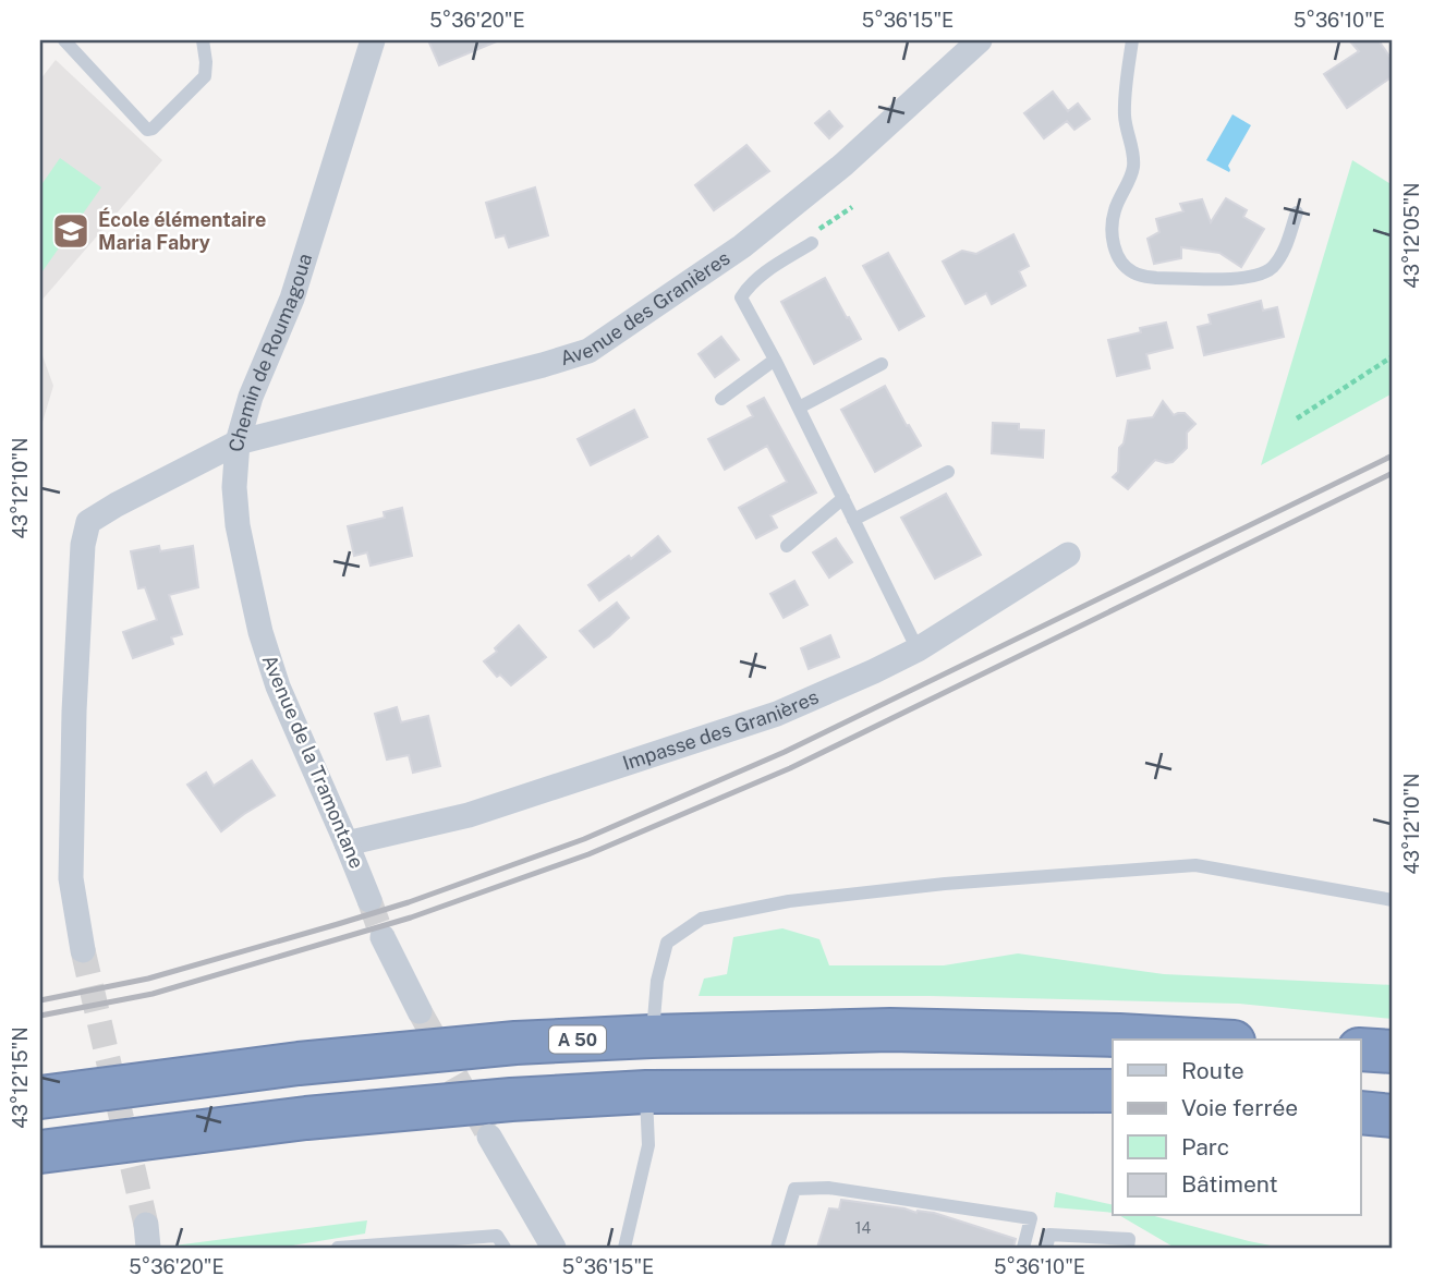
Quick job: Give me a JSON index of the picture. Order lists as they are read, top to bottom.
{
  "streets": {
    "highway": ["A 50"],
    "street": [
      "Avenue des Granières",
      "Chemin de Roumagoua",
      "Impasse des Granières",
      "Avenue de la Tramontane"
    ]
  },
  "crossings": [
    ["Avenue des Granières", "Chemin de Roumagoua"],
    ["Avenue des Granières", "Avenue de la Tramontane"],
    ["Chemin de Roumagoua", "Avenue de la Tramontane"],
    ["Impasse des Granières", "Avenue de la Tramontane"]
  ],
  "places": {
    "school or university": ["École élémentaire Maria Fabry"]
  },
  "house_numbers": ["14"],
  "legend": [
    "Route",
    "Voie ferrée",
    "Parc",
    "Bâtiment"
  ],
  "coordinates": [
    "5°36'20\"E",
    "5°36'15\"E",
    "5°36'10\"E",
    "43°12'05\"N",
    "43°12'10\"N",
    "43°12'15\"N"
  ]
}
